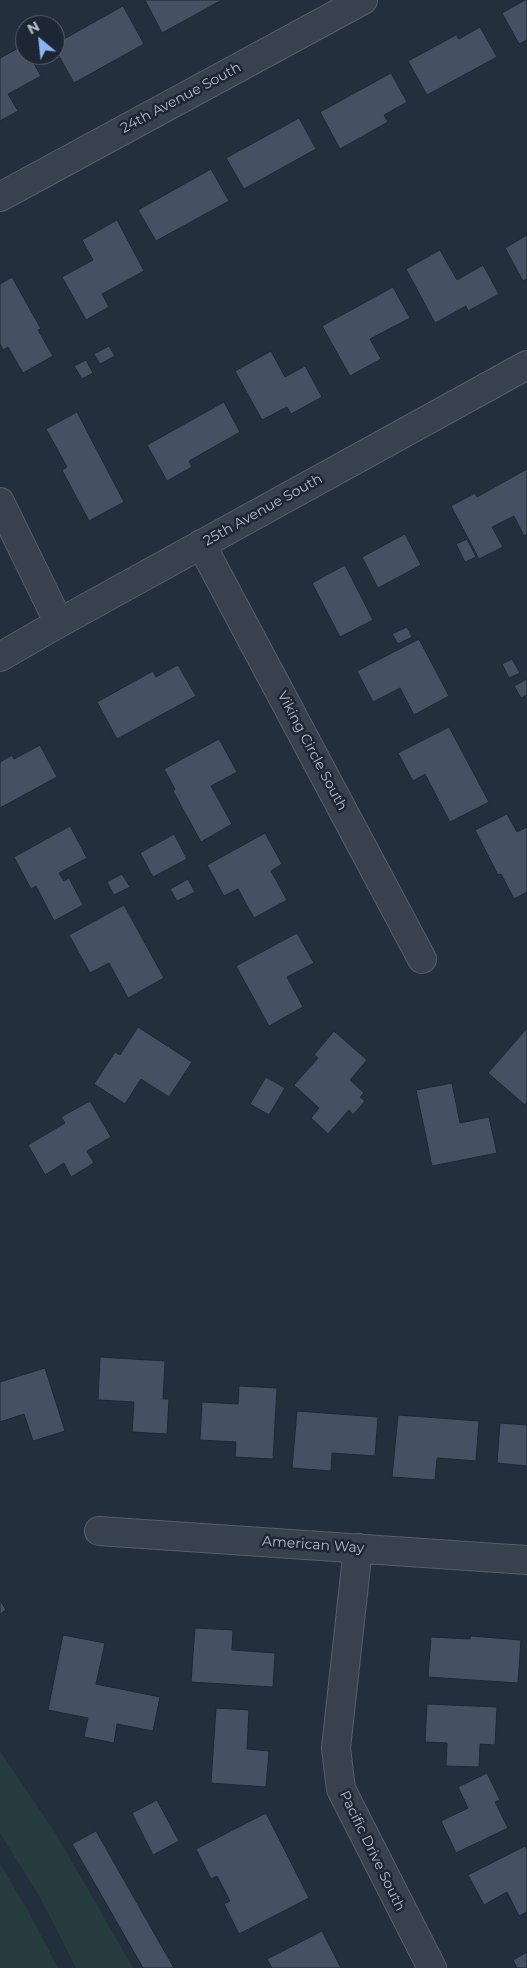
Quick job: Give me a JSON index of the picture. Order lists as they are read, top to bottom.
{
  "streets": {
    "street": [
      "24th Avenue South",
      "25th Avenue South",
      "Viking Circle South",
      "American Way",
      "Pacific Drive South"
    ]
  },
  "crossings": [
    ["25th Avenue South", "Viking Circle South"],
    ["American Way", "Pacific Drive South"]
  ],
  "north": "top left"
}
